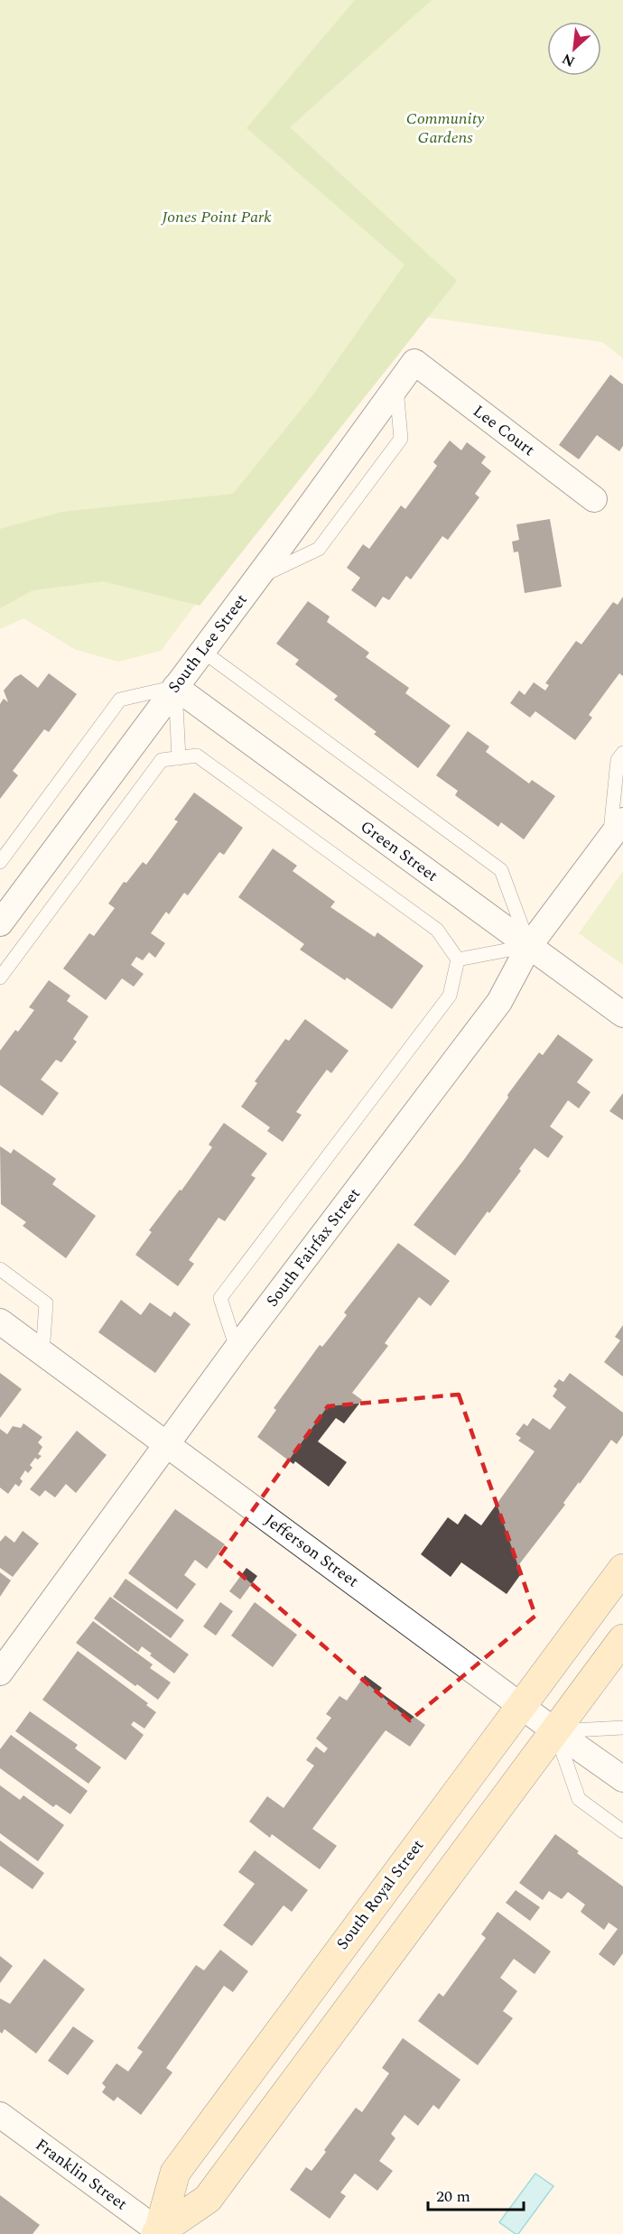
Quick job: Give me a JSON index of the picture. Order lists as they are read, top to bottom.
{
  "streets": {
    "street": [
      "Lee Court",
      "South Lee Street",
      "Green Street",
      "South Fairfax Street",
      "Jefferson Street",
      "South Royal Street",
      "Franklin Street"
    ]
  },
  "crossings": [
    ["Lee Court", "South Lee Street"],
    ["South Lee Street", "Green Street"],
    ["Green Street", "South Fairfax Street"],
    ["South Fairfax Street", "Jefferson Street"],
    ["Jefferson Street", "South Royal Street"],
    ["South Royal Street", "Franklin Street"]
  ],
  "parks": ["Community Gardens", "Jones Point Park"],
  "scale_bar": "20 m",
  "north": "bottom left"
}
